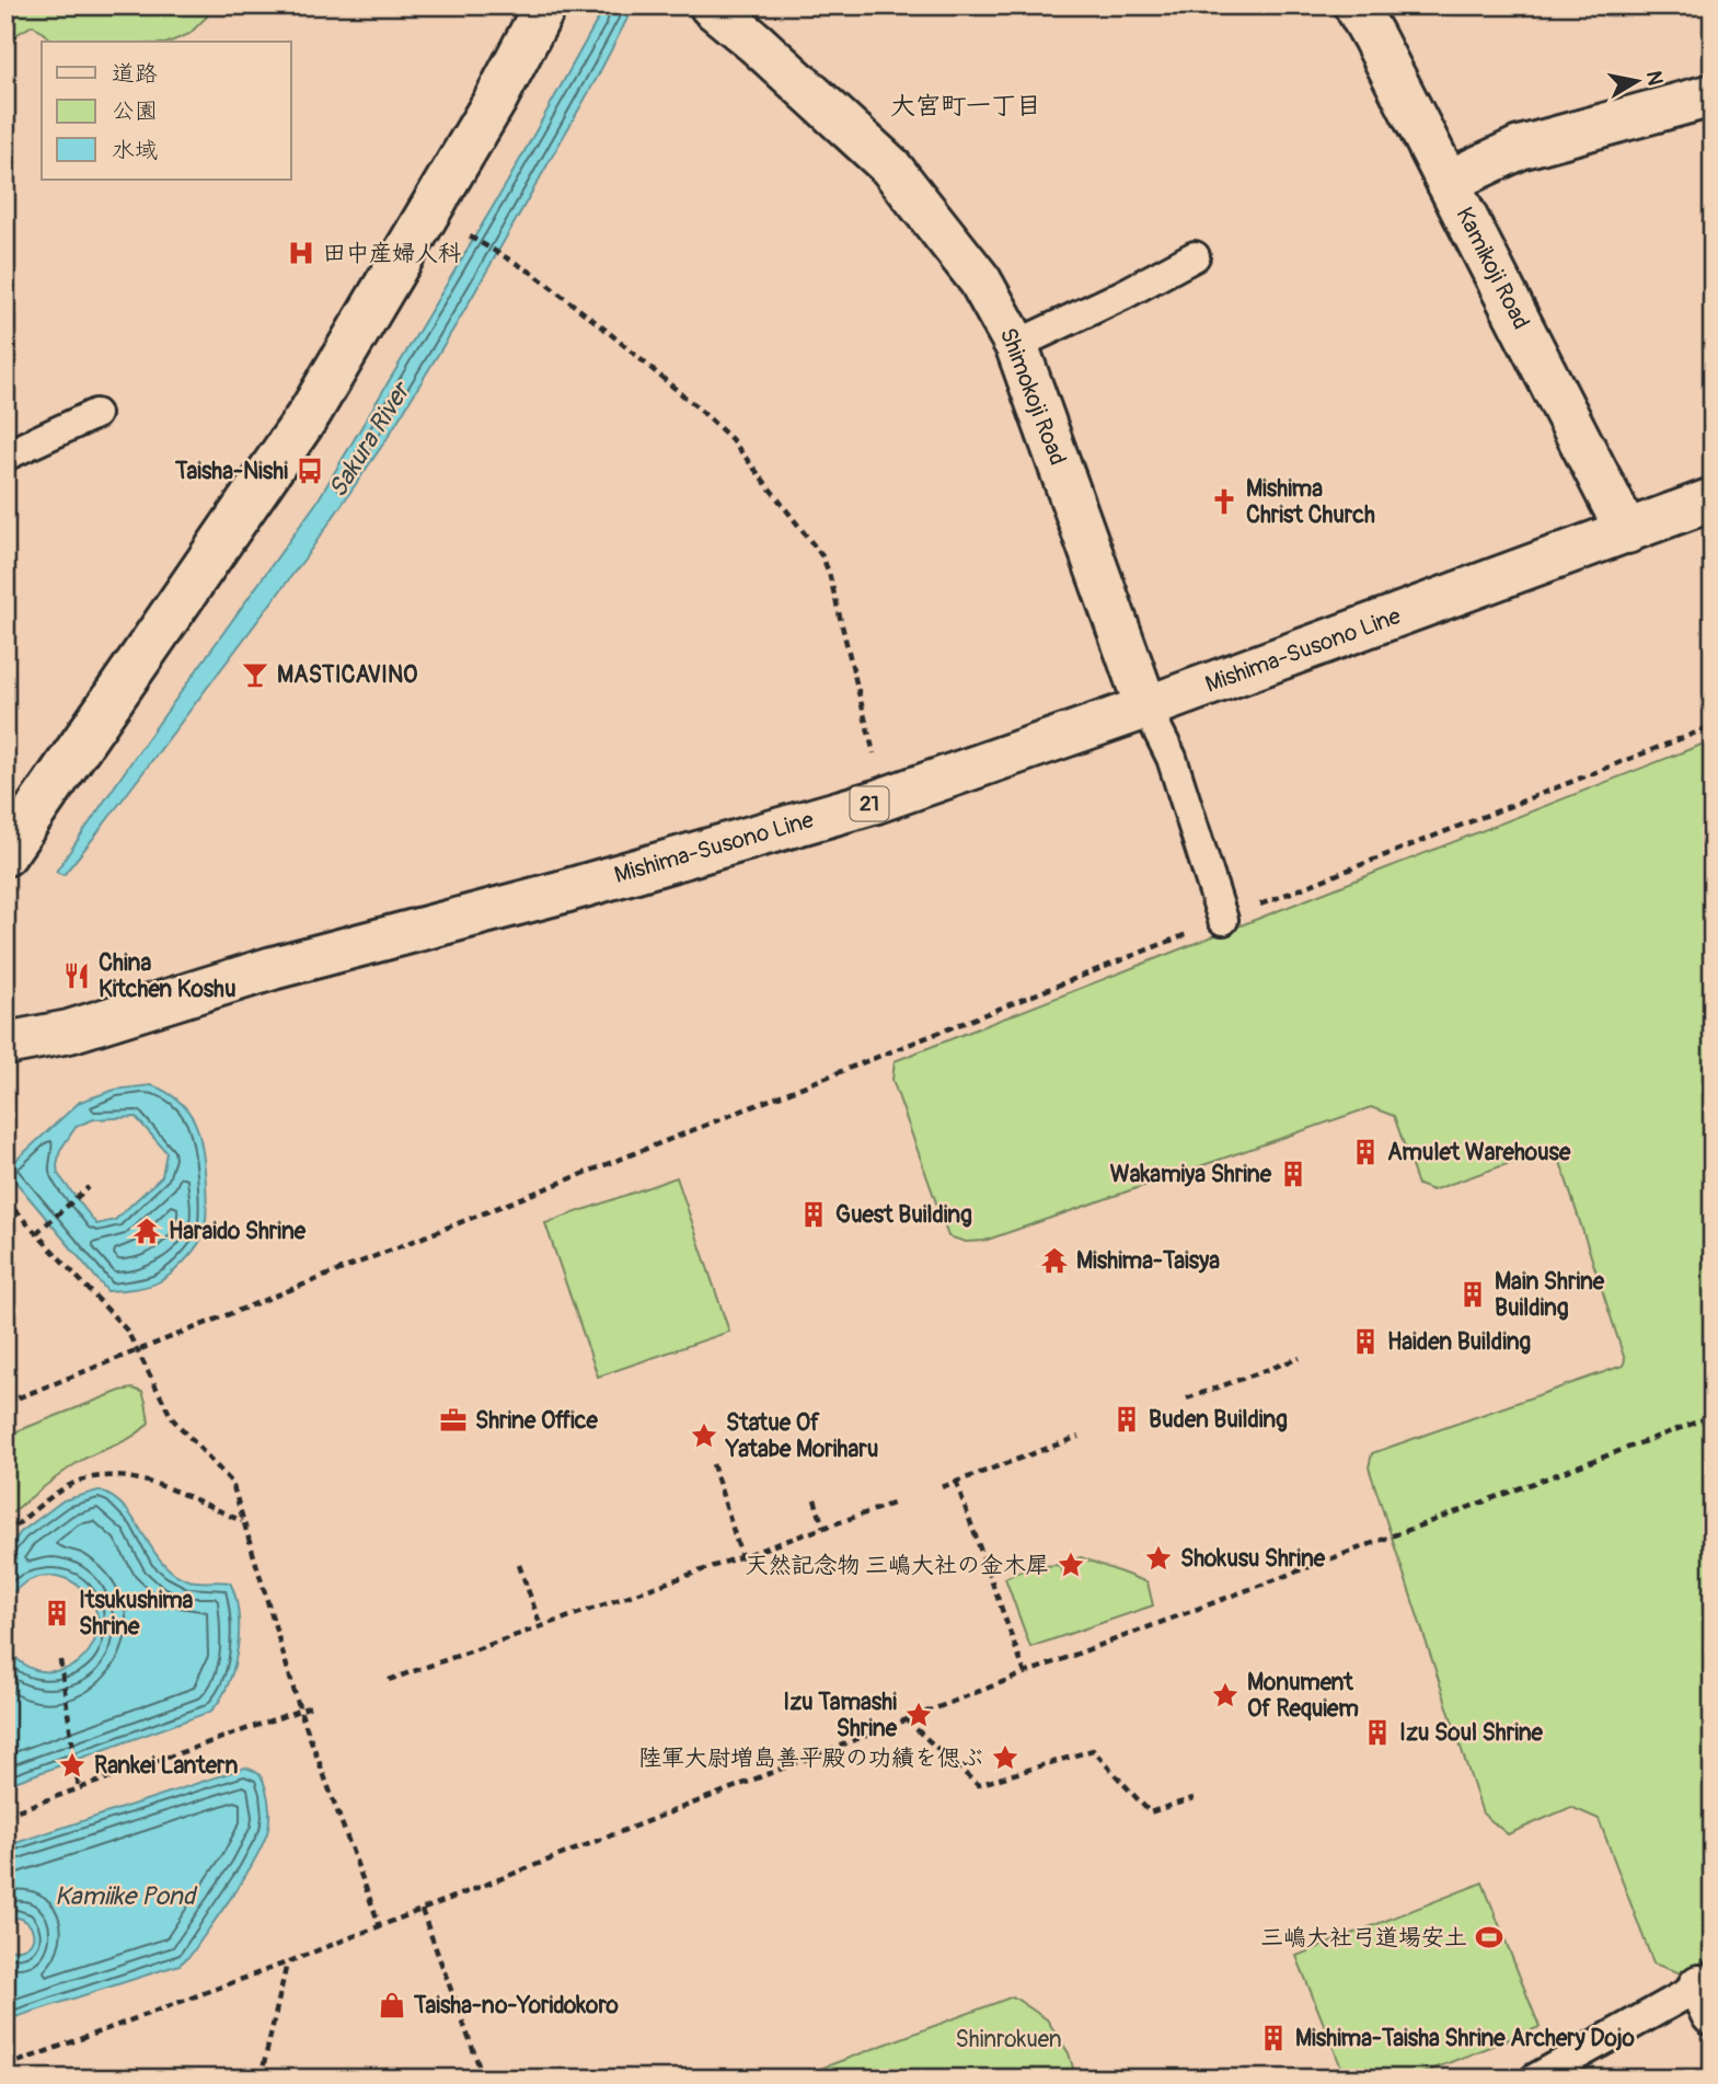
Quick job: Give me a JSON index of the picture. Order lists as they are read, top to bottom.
{
  "streets": {
    "street": [
      "Kamikoji Road",
      "Shimokoji Road",
      "Mishima-Susono Line",
      "21"
    ]
  },
  "crossings": [
    ["Kamikoji Road", "Mishima-Susono Line"],
    ["Shimokoji Road", "Mishima-Susono Line"]
  ],
  "districts": ["大宮町一丁目"],
  "water": ["Sakura River", "Kamiike Pond"],
  "parks": ["Shinrokuen"],
  "places": {
    "hospital": ["田中産婦人科"],
    "bus stop": ["Taisha-Nishi"],
    "church": ["Mishima Christ Church"],
    "bar": ["MASTICAVINO"],
    "restaurant": ["China Kitchen Koshu"],
    "building": [
      "Amulet Warehouse",
      "Wakamiya Shrine",
      "Guest Building",
      "Main Shrine Building",
      "Haiden Building",
      "Buden Building",
      "Itsukushima Shrine",
      "Izu Soul Shrine",
      "Mishima-Taisha Shrine Archery Dojo"
    ],
    "temple": ["Haraido Shrine", "Mishima-Taisya"],
    "office": ["Shrine Office"],
    "place": [
      "Statue Of Yatabe Moriharu",
      "Shokusu Shrine",
      "天然記念物 三嶋大社の金木犀",
      "Monument Of Requiem",
      "Izu Tamashi Shrine",
      "陸軍大尉増島善平殿の功績を偲ぶ",
      "Rankei Lantern"
    ],
    "sports": ["三嶋大社弓道場安土"],
    "shop": ["Taisha-no-Yoridokoro"]
  },
  "legend": ["道路", "公園", "水域"],
  "north": "right"
}
